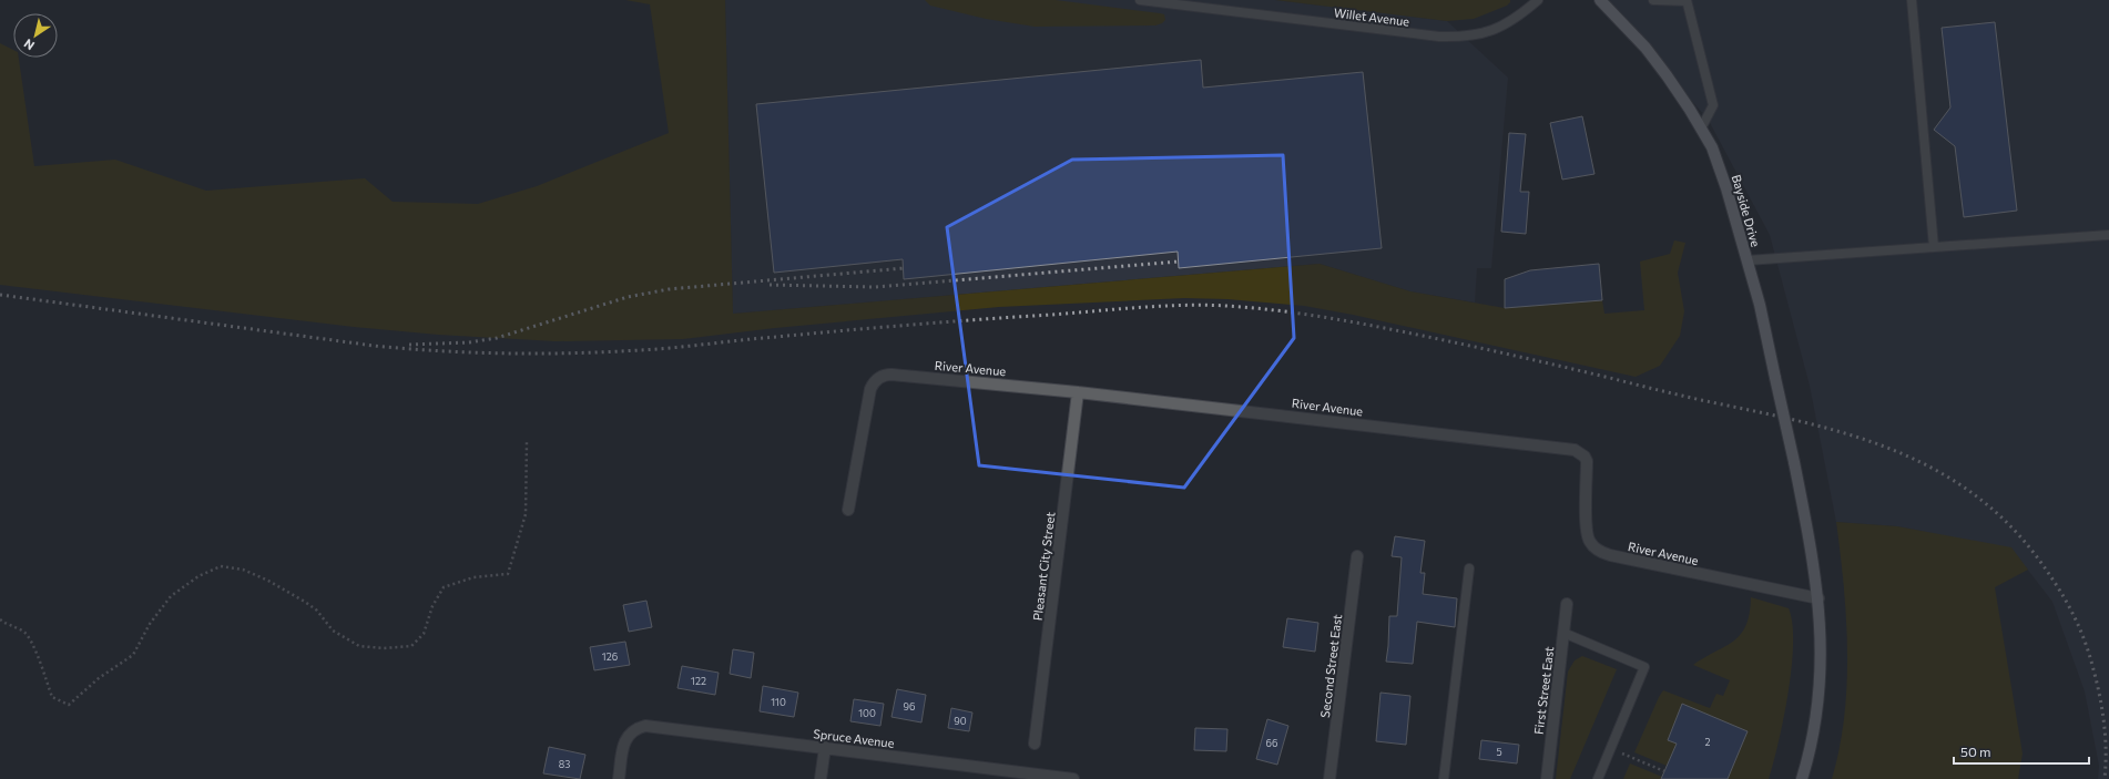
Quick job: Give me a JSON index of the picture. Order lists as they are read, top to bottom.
{
  "streets": {
    "main road": ["Bayside Drive"],
    "street": [
      "River Avenue",
      "Pleasant City Street",
      "Second Street East",
      "First Street East",
      "Spruce Avenue"
    ],
    "lane": ["Willet Avenue"]
  },
  "crossings": [
    ["Bayside Drive", "River Avenue"],
    ["River Avenue", "Pleasant City Street"]
  ],
  "house_numbers": [
    "126",
    "122",
    "110",
    "96",
    "100",
    "90",
    "2",
    "66",
    "5",
    "83"
  ],
  "scale_bar": "50 m",
  "north": "bottom left"
}
